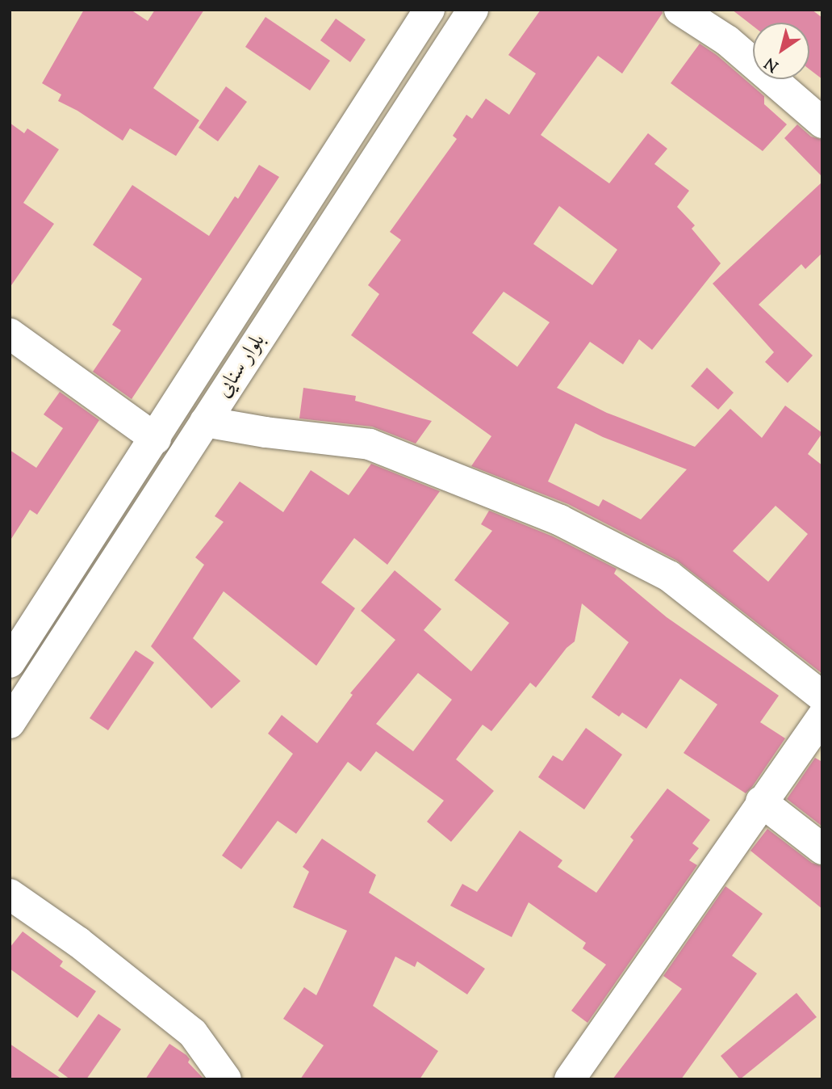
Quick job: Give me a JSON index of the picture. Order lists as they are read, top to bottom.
{
  "streets": {
    "street": ["بلوار سنایی"]
  },
  "north": "bottom left"
}
